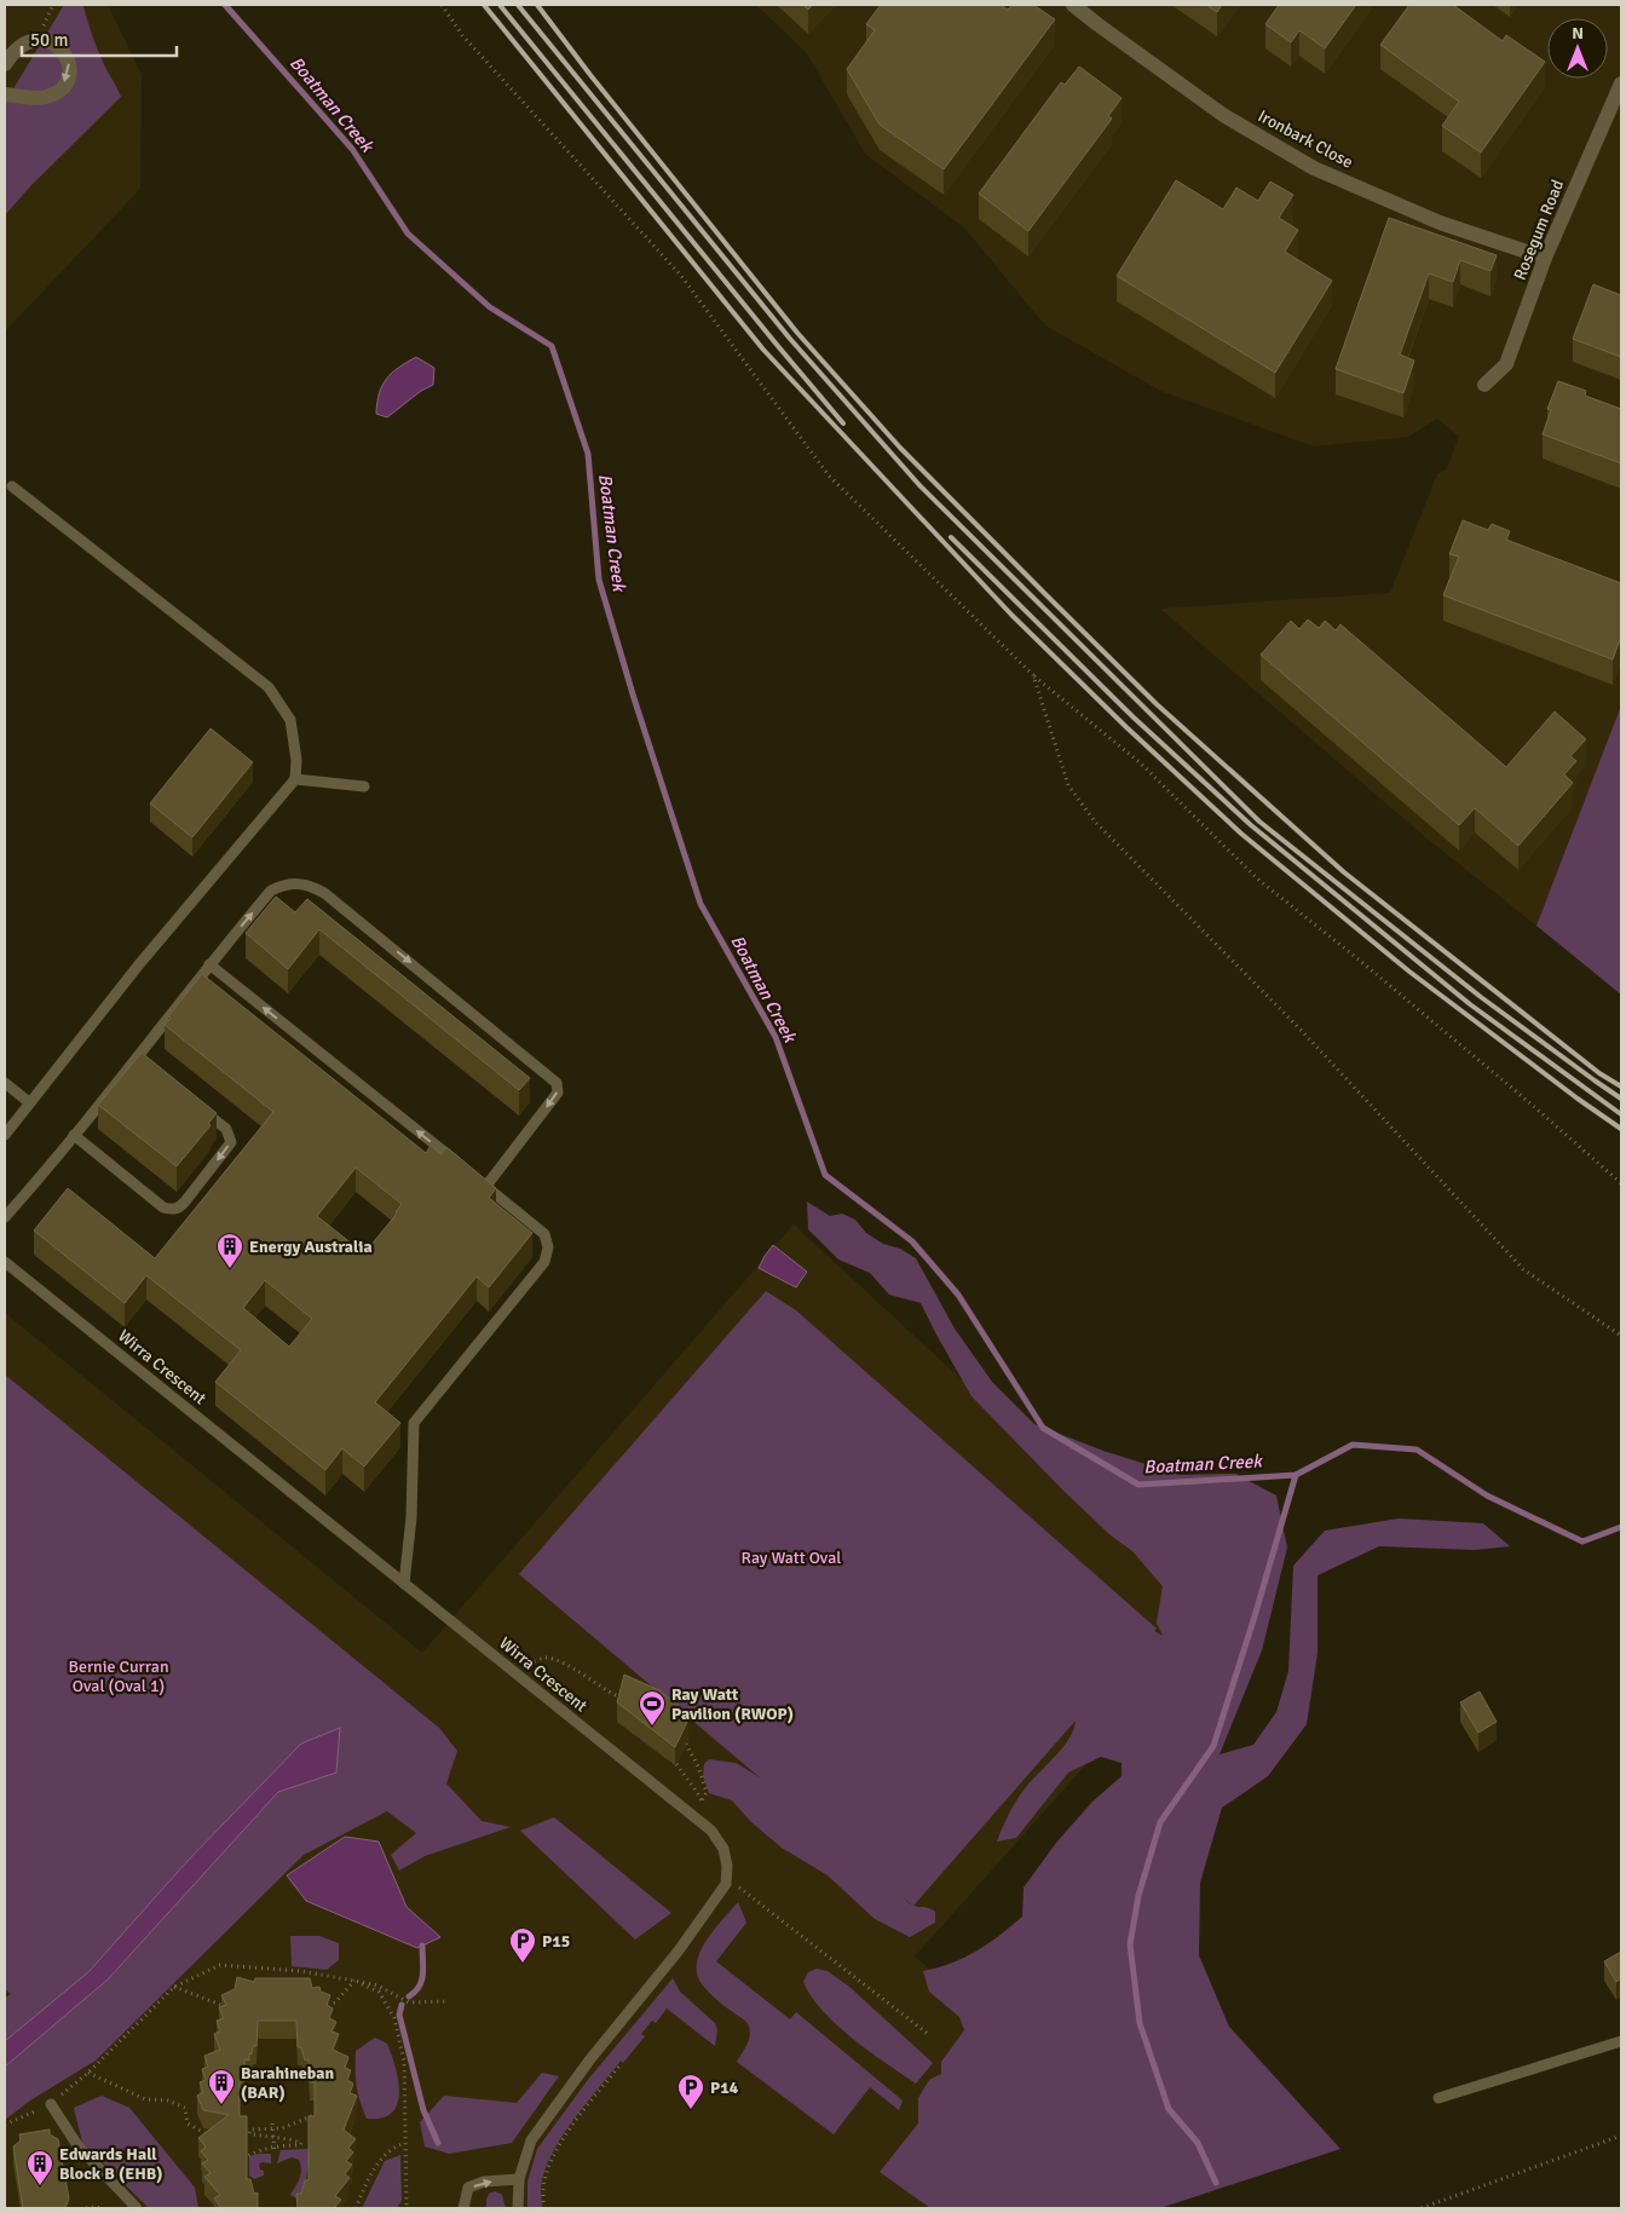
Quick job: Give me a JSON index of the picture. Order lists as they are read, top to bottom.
{
  "streets": {
    "street": ["Ironbark Close", "Rosegum Road"],
    "lane": ["Wirra Crescent"]
  },
  "crossings": [
    ["Ironbark Close", "Rosegum Road"]
  ],
  "water": ["Boatman Creek"],
  "parks": ["Ray Watt Oval", "Bernie Curran Oval (Oval 1)"],
  "places": {
    "building": ["Energy Australia", "Barahineban (BAR)", "Edwards Hall Block B (EHB)"],
    "sports": ["Ray Watt Pavilion (RWOP)"],
    "parking": ["P15", "P14"]
  },
  "scale_bar": "50 m",
  "north": "top"
}
